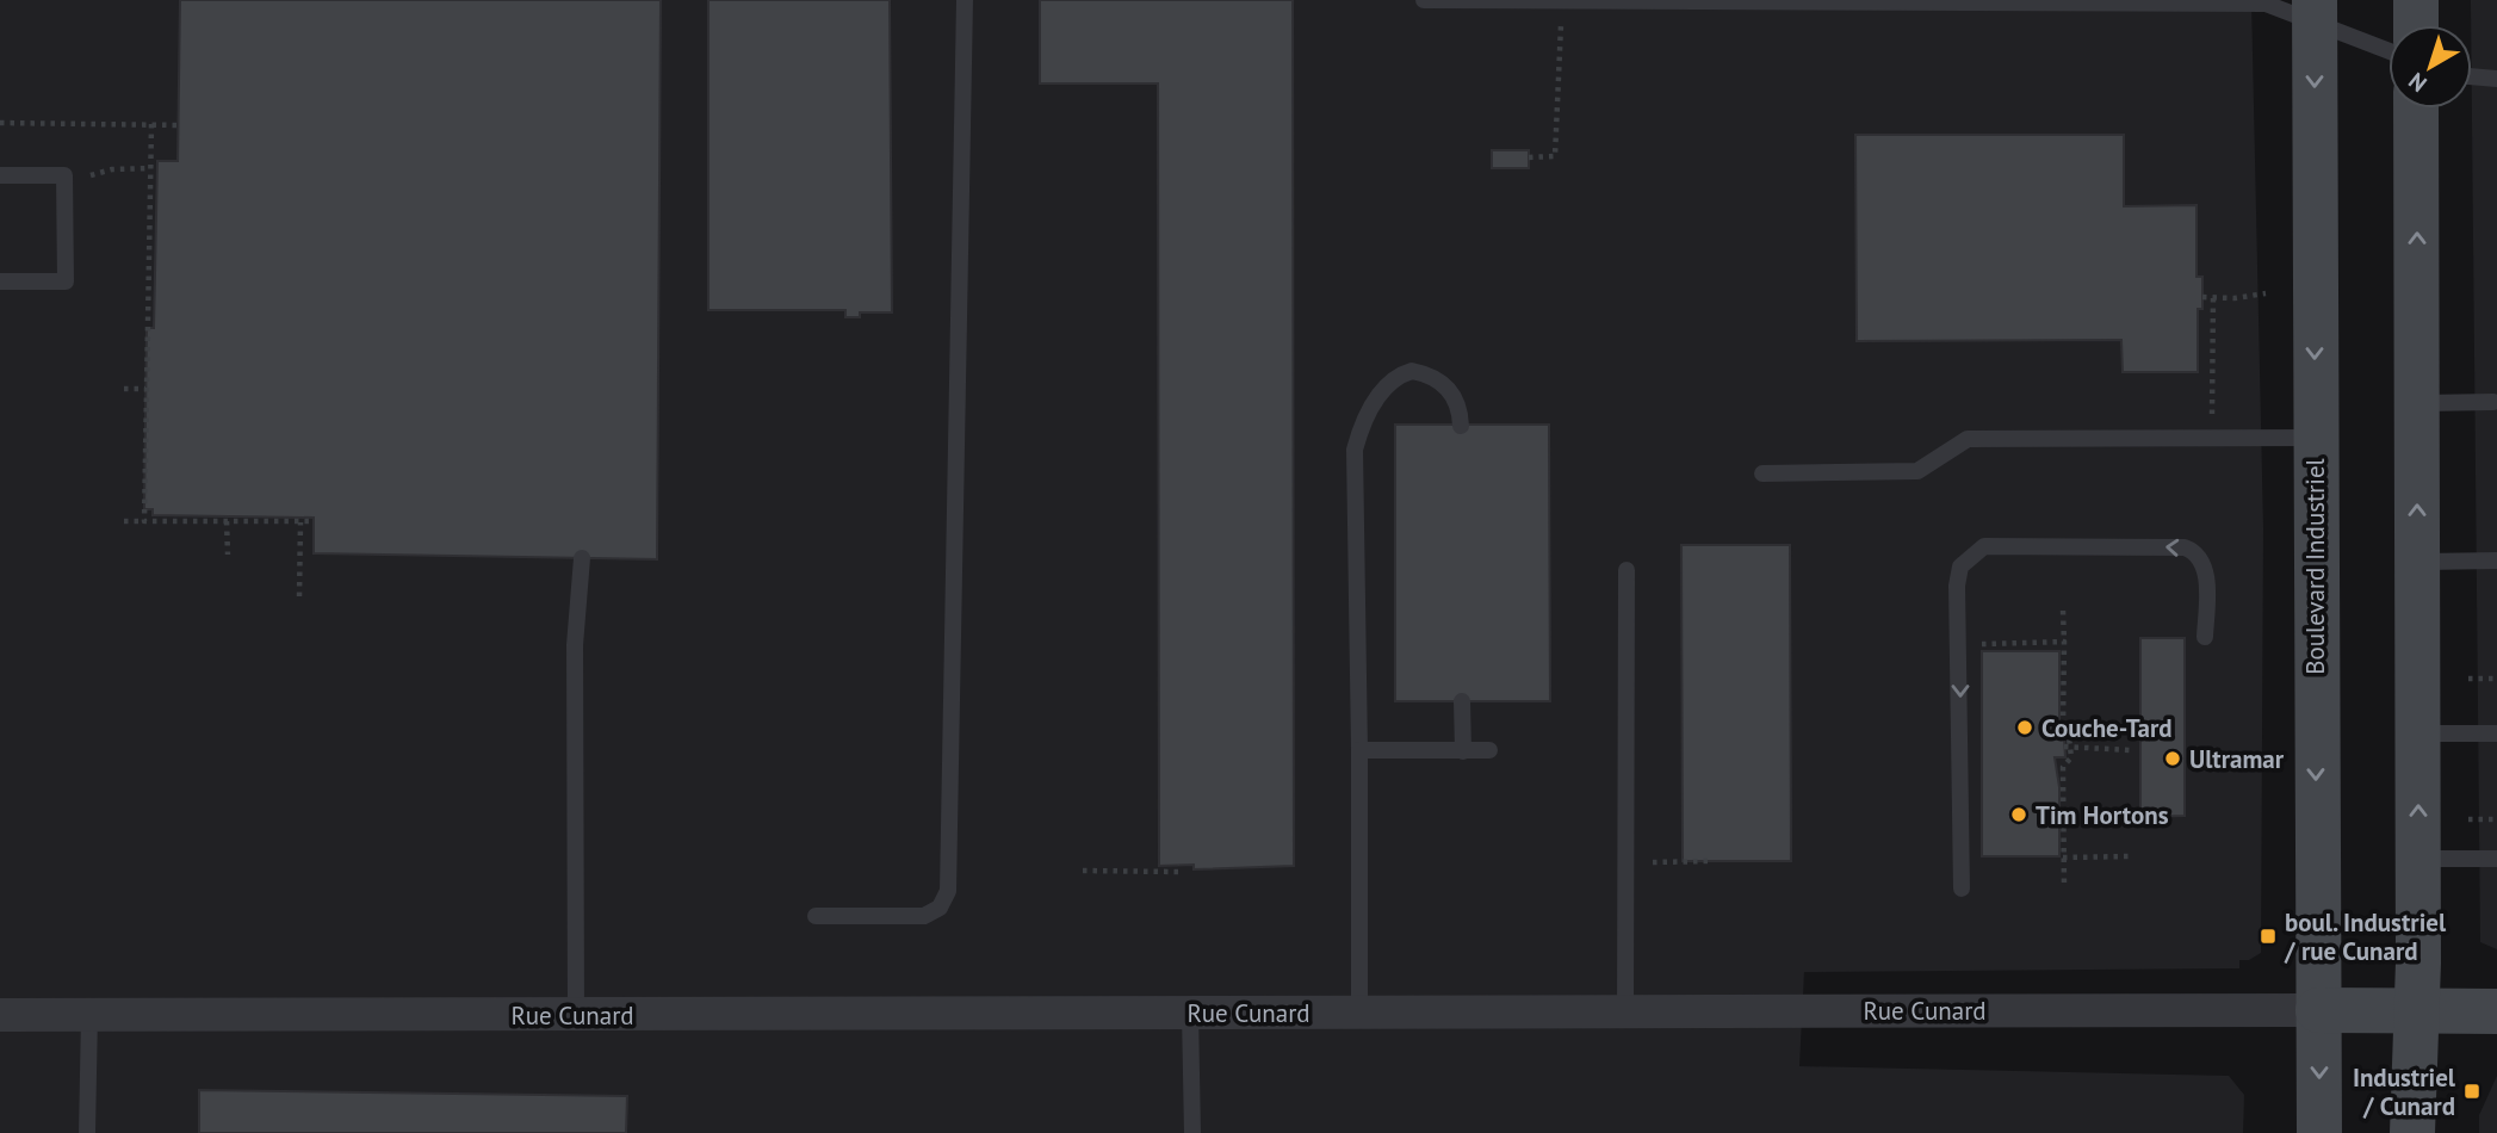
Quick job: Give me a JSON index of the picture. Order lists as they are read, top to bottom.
{
  "streets": {
    "street": ["Boulevard Industriel", "Rue Cunard"]
  },
  "crossings": [
    ["Boulevard Industriel", "Rue Cunard"]
  ],
  "places": {
    "other": ["Couche-Tard", "Ultramar", "Tim Hortons"],
    "transit": ["boul. Industriel / rue Cunard", "Industriel / Cunard"]
  },
  "north": "bottom left"
}
